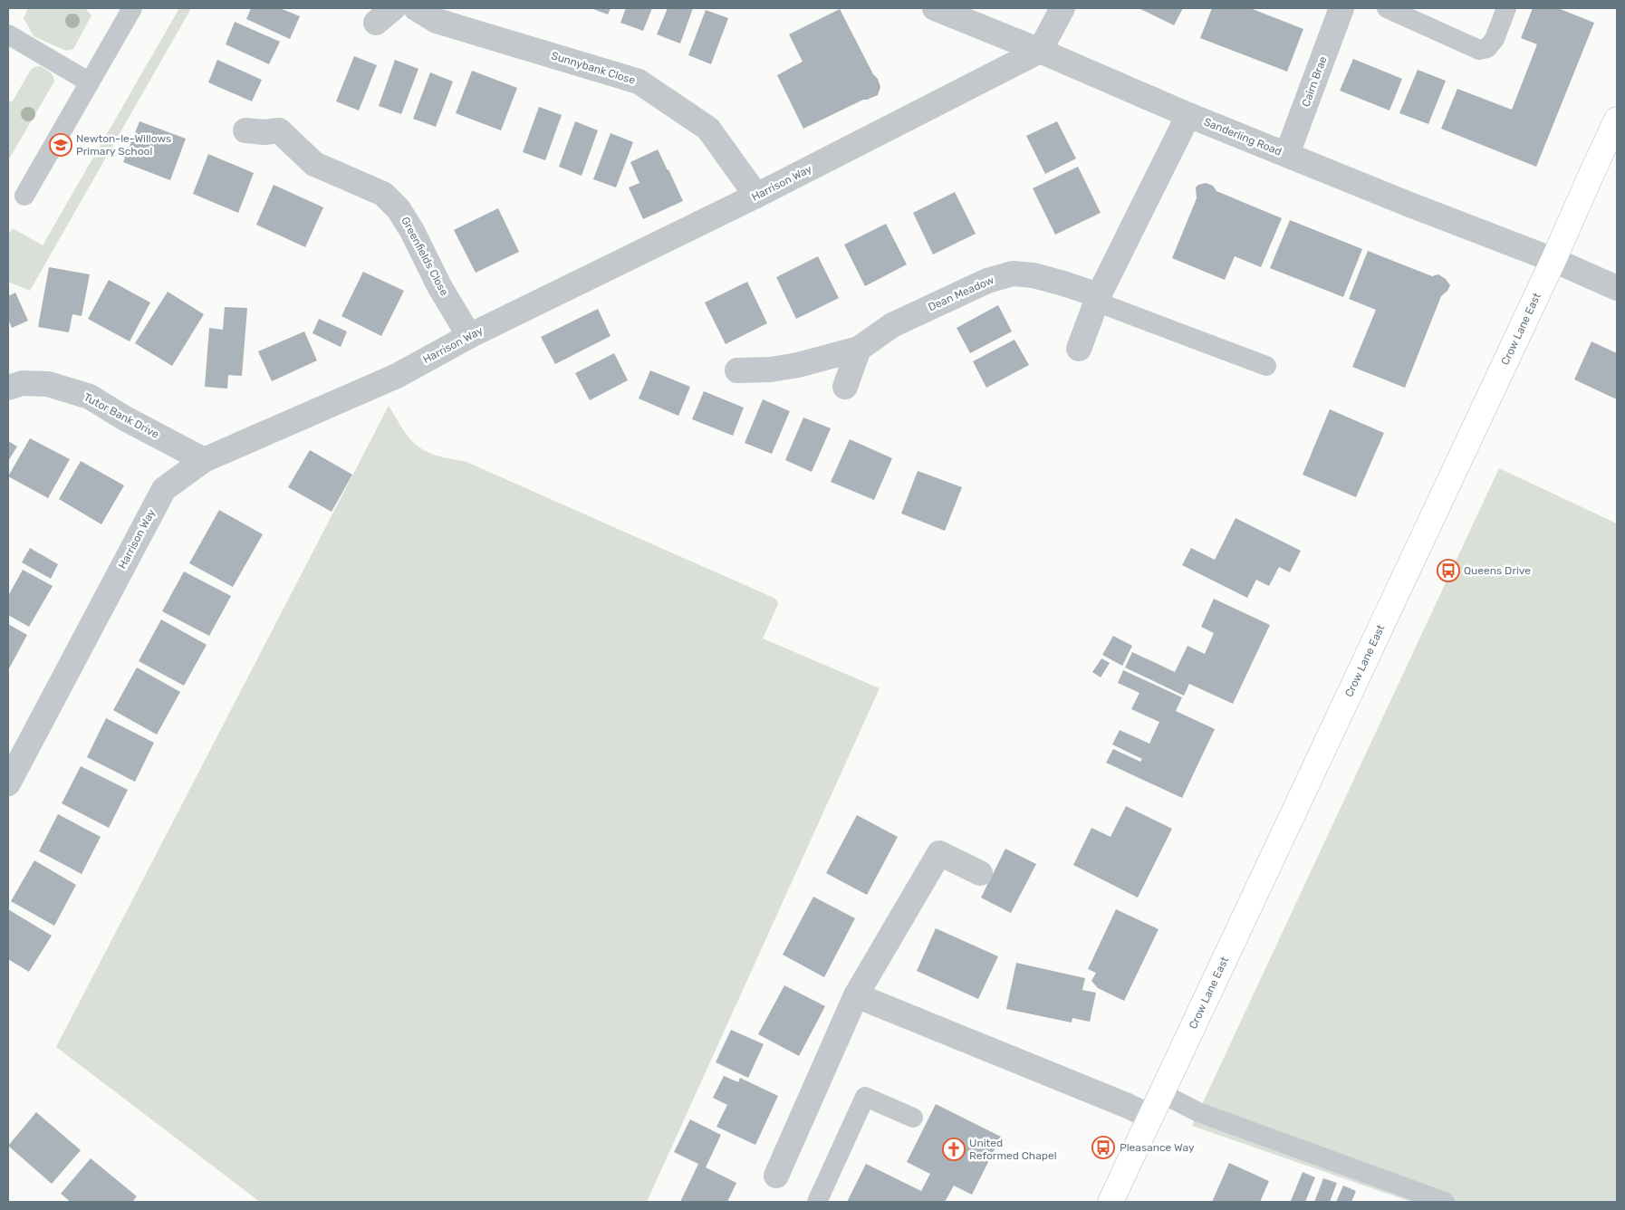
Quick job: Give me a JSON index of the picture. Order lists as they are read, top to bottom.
{
  "streets": {
    "main road": ["Crow Lane East"],
    "street": [
      "Sunnybank Close",
      "Cairn Brae",
      "Sanderling Road",
      "Harrison Way",
      "Greenfields Close",
      "Dean Meadow",
      "Tutor Bank Drive"
    ]
  },
  "crossings": [
    ["Sunnybank Close", "Harrison Way"],
    ["Cairn Brae", "Sanderling Road"],
    ["Sanderling Road", "Harrison Way"],
    ["Sanderling Road", "Crow Lane East"],
    ["Harrison Way", "Greenfields Close"],
    ["Harrison Way", "Tutor Bank Drive"]
  ],
  "places": {
    "school or university": ["Newton-le-Willows Primary School"],
    "bus stop": ["Queens Drive", "Pleasance Way"],
    "church": ["United Reformed Chapel"]
  }
}
